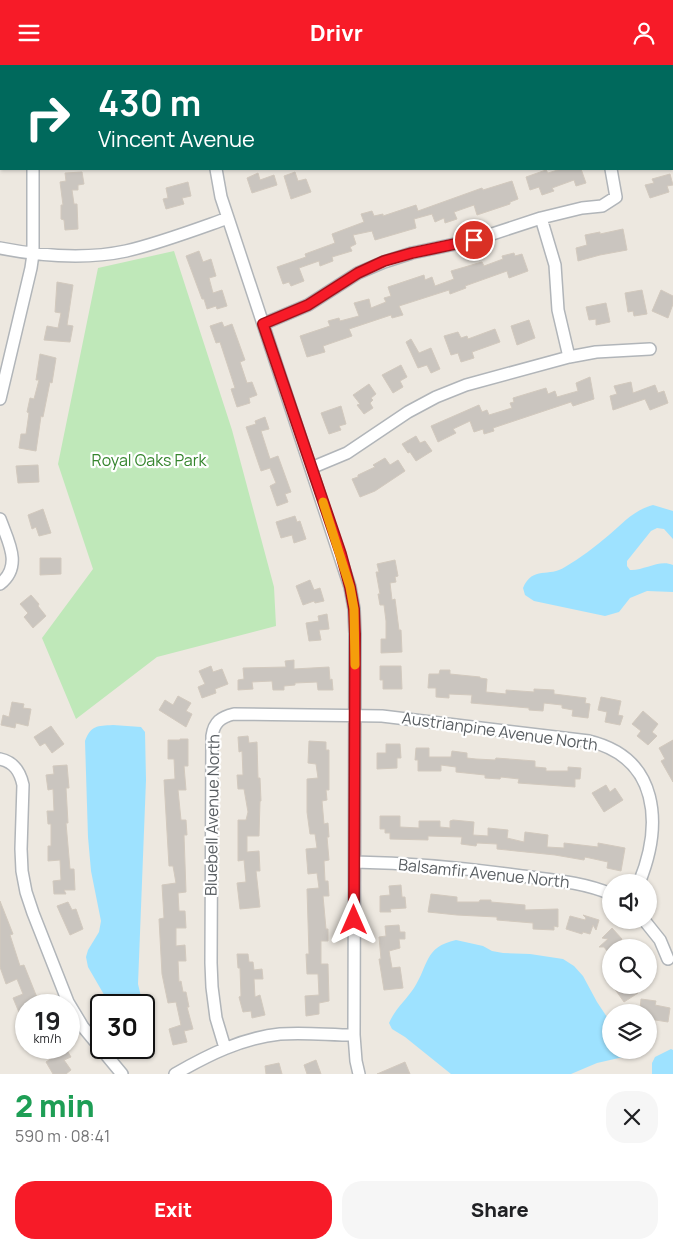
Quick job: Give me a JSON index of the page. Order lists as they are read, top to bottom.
{
  "streets": {
    "street": ["Austrianpine Avenue North", "Bluebell Avenue North", "Balsamfir Avenue North"]
  },
  "crossings": [
    ["Austrianpine Avenue North", "Bluebell Avenue North"]
  ],
  "parks": ["Royal Oaks Park"],
  "page": {
    "header": "Drivr",
    "turn": ["430 m", "Vincent Avenue"],
    "speed": "19 km/h",
    "limit": "30",
    "heading": ["2 min", "590 m · 08:41"],
    "buttons": ["Exit", "Share"]
  }
}
